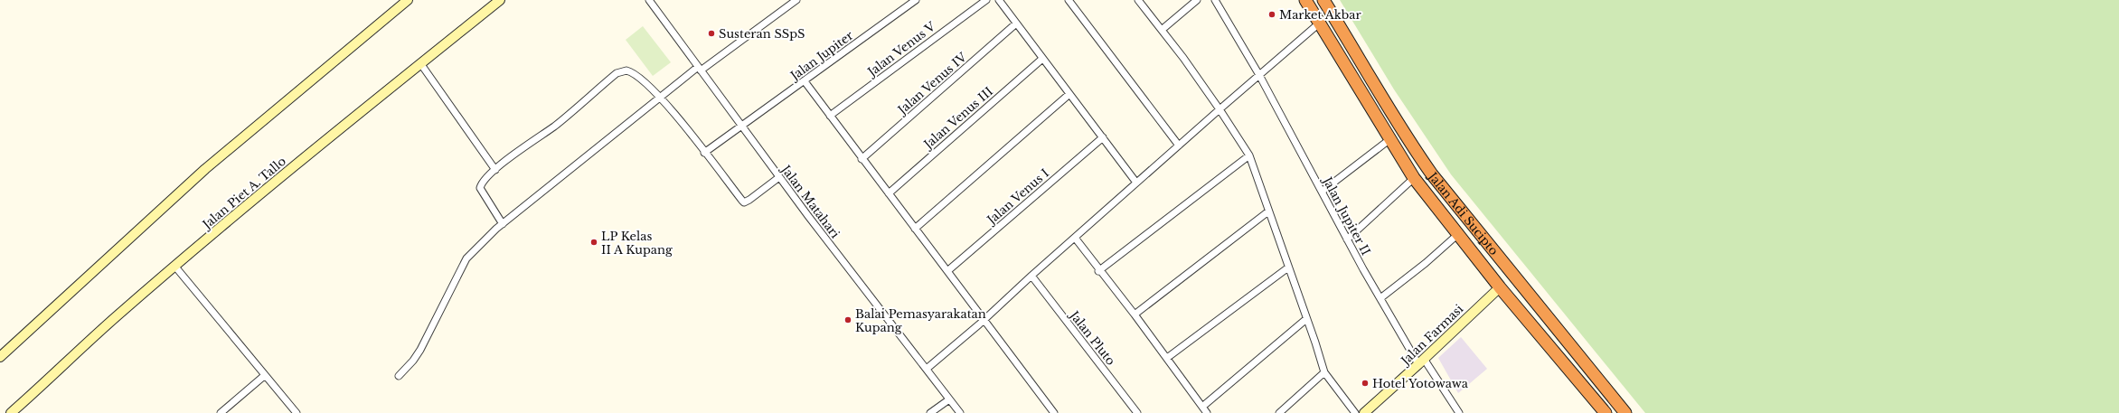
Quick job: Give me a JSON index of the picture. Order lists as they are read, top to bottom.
{
  "streets": {
    "highway": ["Jalan Adi Sucipto"],
    "main road": ["Jalan Piet A. Tallo", "Jalan Farmasi"],
    "street": [
      "Jalan Venus V",
      "Jalan Jupiter",
      "Jalan Venus IV",
      "Jalan Venus III",
      "Jalan Venus I",
      "Jalan Matahari",
      "Jalan Jupiter II",
      "Jalan Pluto"
    ]
  },
  "crossings": [
    ["Jalan Jupiter", "Jalan Matahari"],
    ["Jalan Adi Sucipto", "Jalan Farmasi"],
    ["Jalan Jupiter II", "Jalan Farmasi"]
  ],
  "places": [
    "Market Akbar",
    "Susteran SSpS",
    "LP Kelas II A Kupang",
    "Balai Pemasyarakatan Kupang",
    "Hotel Yotowawa"
  ]
}
